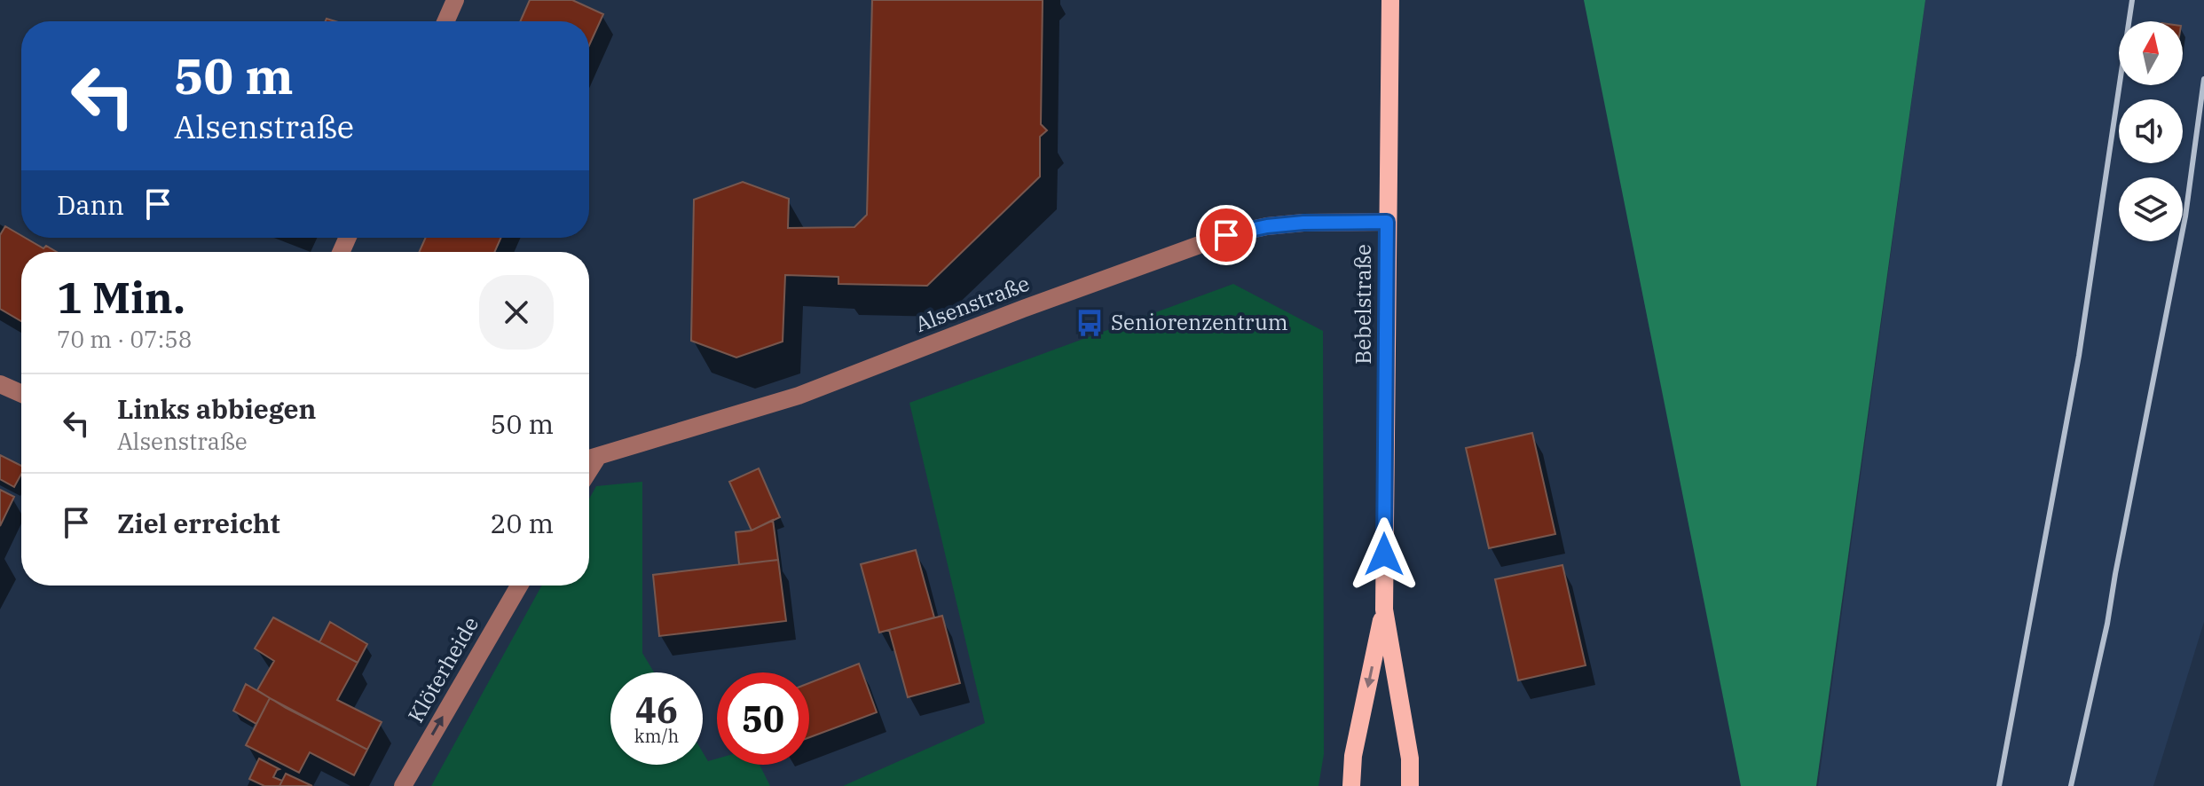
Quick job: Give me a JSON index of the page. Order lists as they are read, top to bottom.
{
  "streets": {
    "main road": ["Bebelstraße"],
    "street": ["Alsenstraße", "Klöterheide"]
  },
  "crossings": [
    ["Alsenstraße", "Bebelstraße"]
  ],
  "one_way": ["Klöterheide"],
  "places": {
    "bus stop": ["Seniorenzentrum"]
  },
  "north": "top",
  "page": {
    "turn": ["50 m", "Alsenstraße"],
    "then": "Dann",
    "heading": ["1 Min.", "70 m · 07:58"],
    "list": [
      {
        "name": "Links abbiegen",
        "note": "Alsenstraße",
        "value": "50 m"
      },
      {
        "name": "Ziel erreicht",
        "value": "20 m"
      }
    ],
    "speed": "46 km/h",
    "limit": "50"
  }
}
